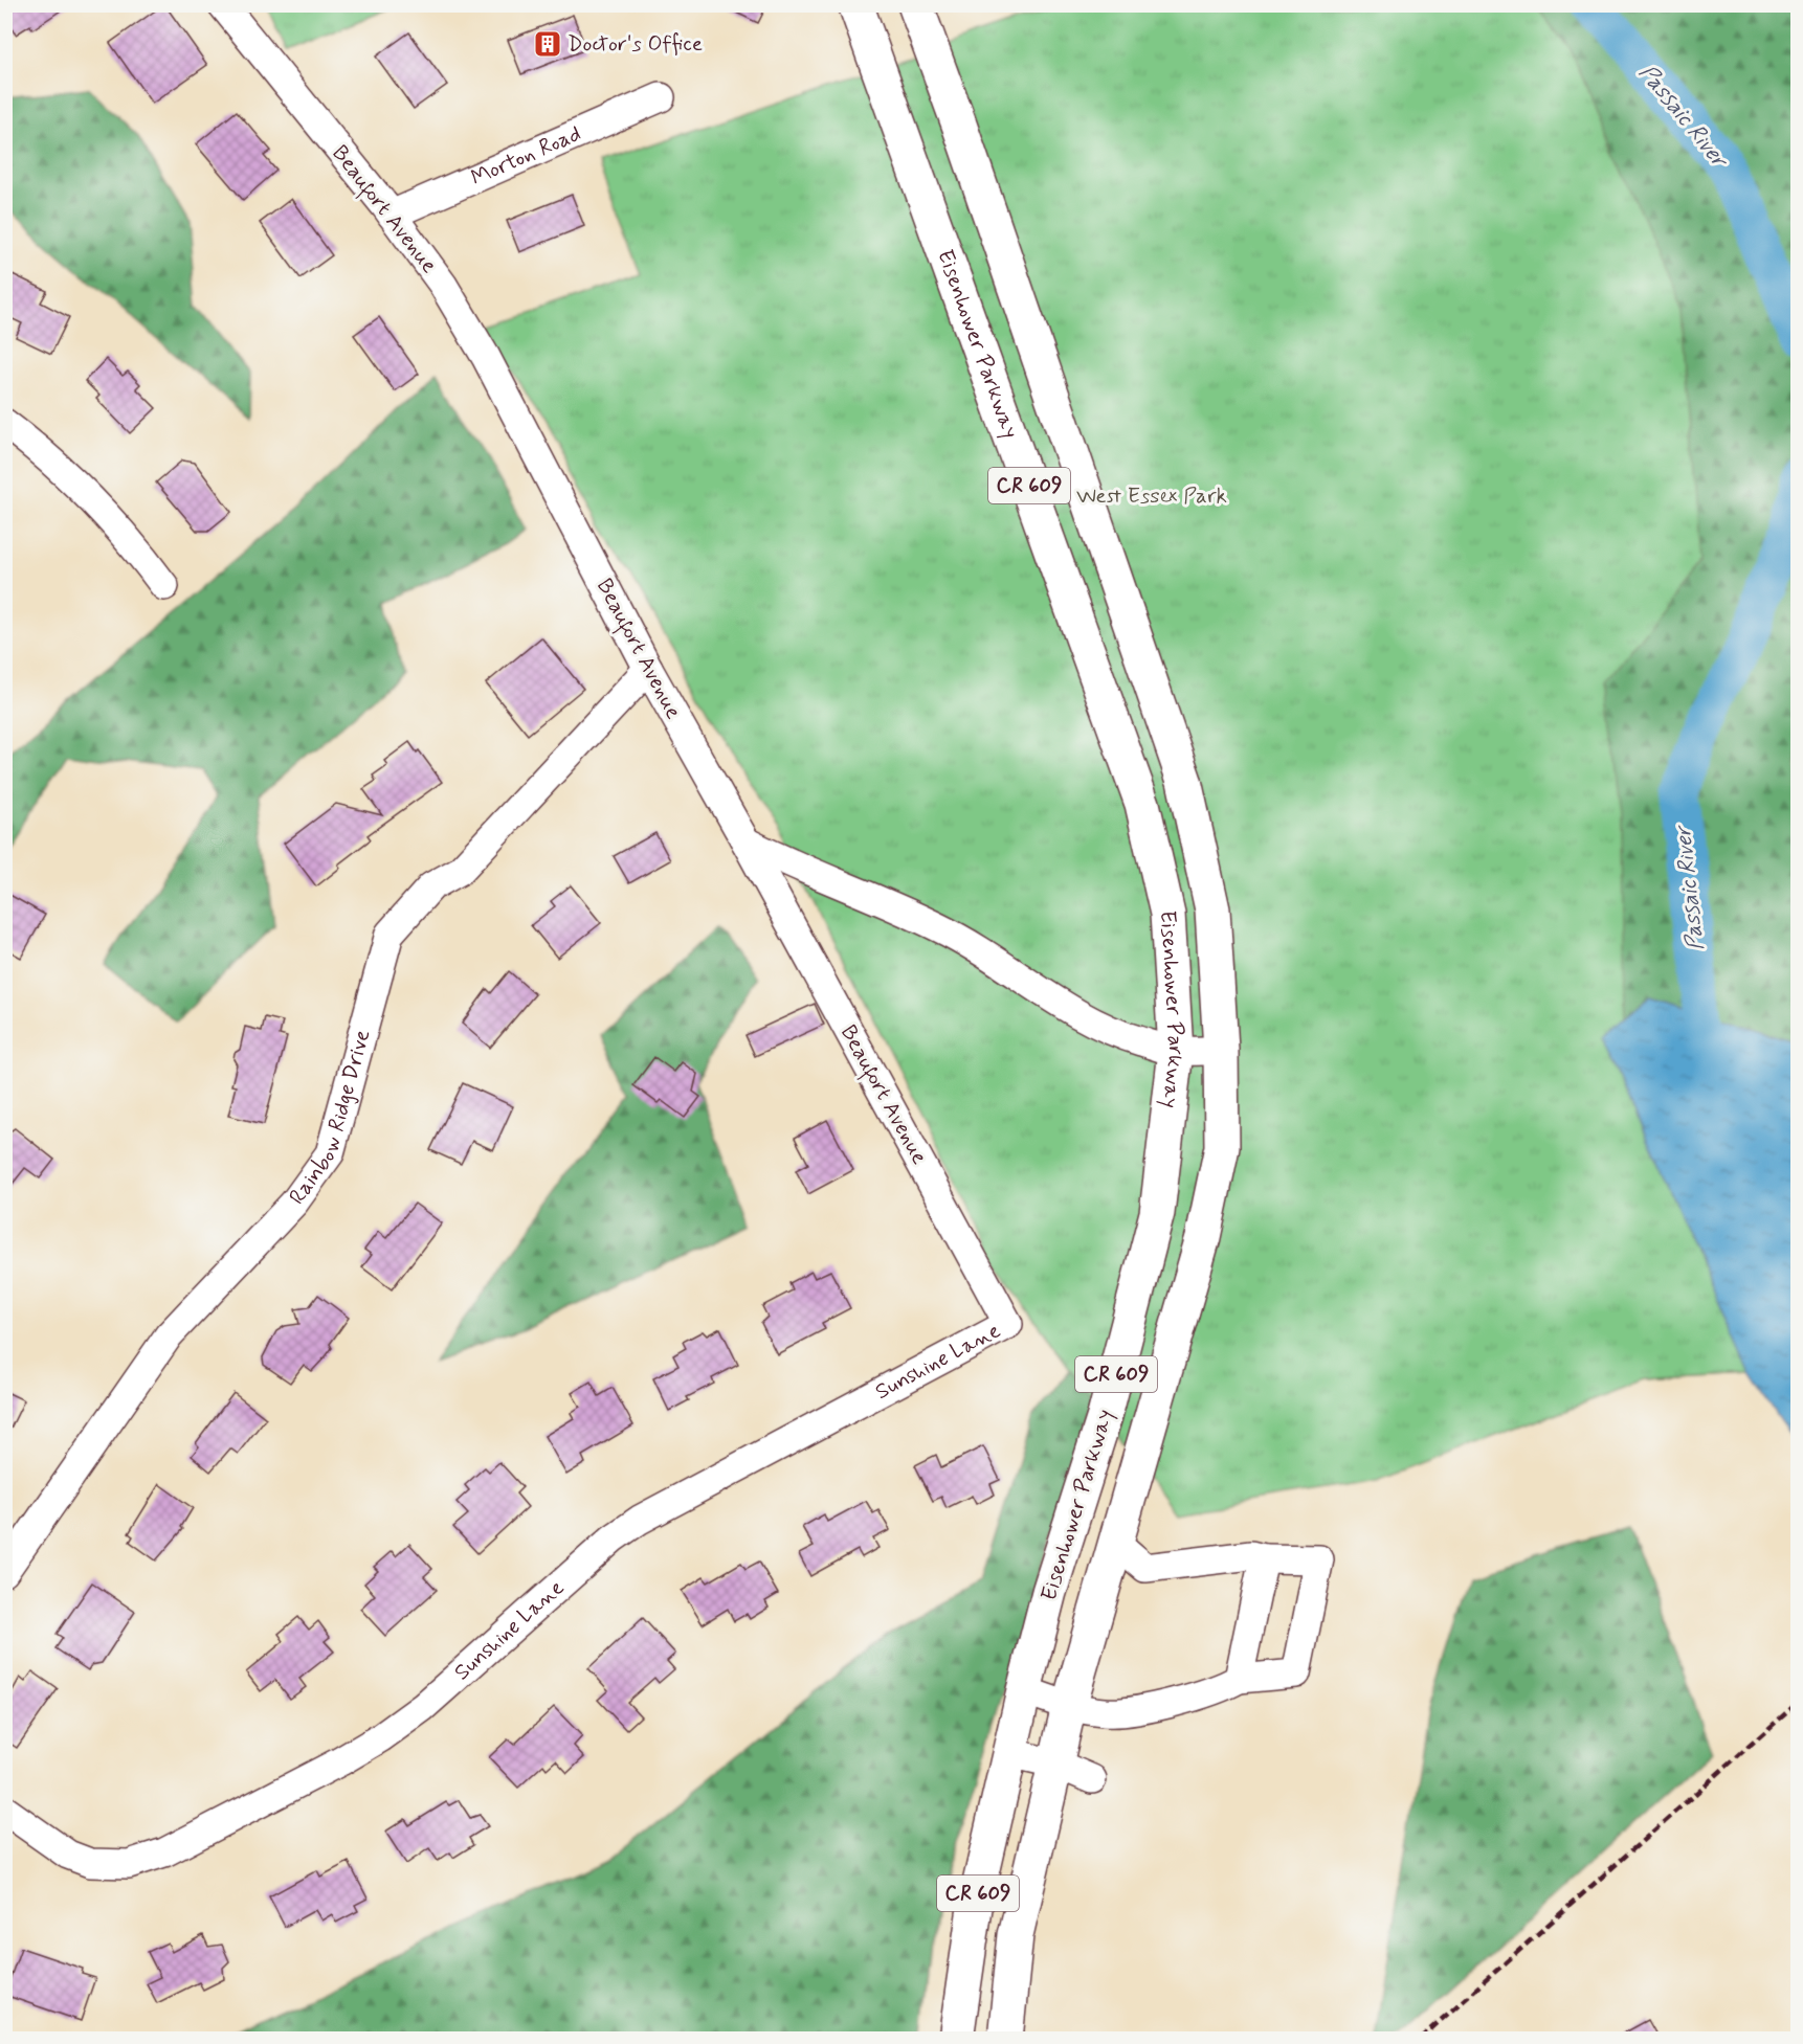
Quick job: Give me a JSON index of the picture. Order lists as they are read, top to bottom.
{
  "streets": {
    "main road": ["Eisenhower Parkway", "CR 609"],
    "street": [
      "Morton Road",
      "Beaufort Avenue",
      "Rainbow Ridge Drive",
      "Sunshine Lane"
    ]
  },
  "crossings": [
    ["Morton Road", "Beaufort Avenue"],
    ["Beaufort Avenue", "Rainbow Ridge Drive"],
    ["Beaufort Avenue", "Sunshine Lane"]
  ],
  "water": ["Passaic River"],
  "parks": ["West Essex Park"],
  "places": {
    "building": ["Doctor's Office"]
  }
}
